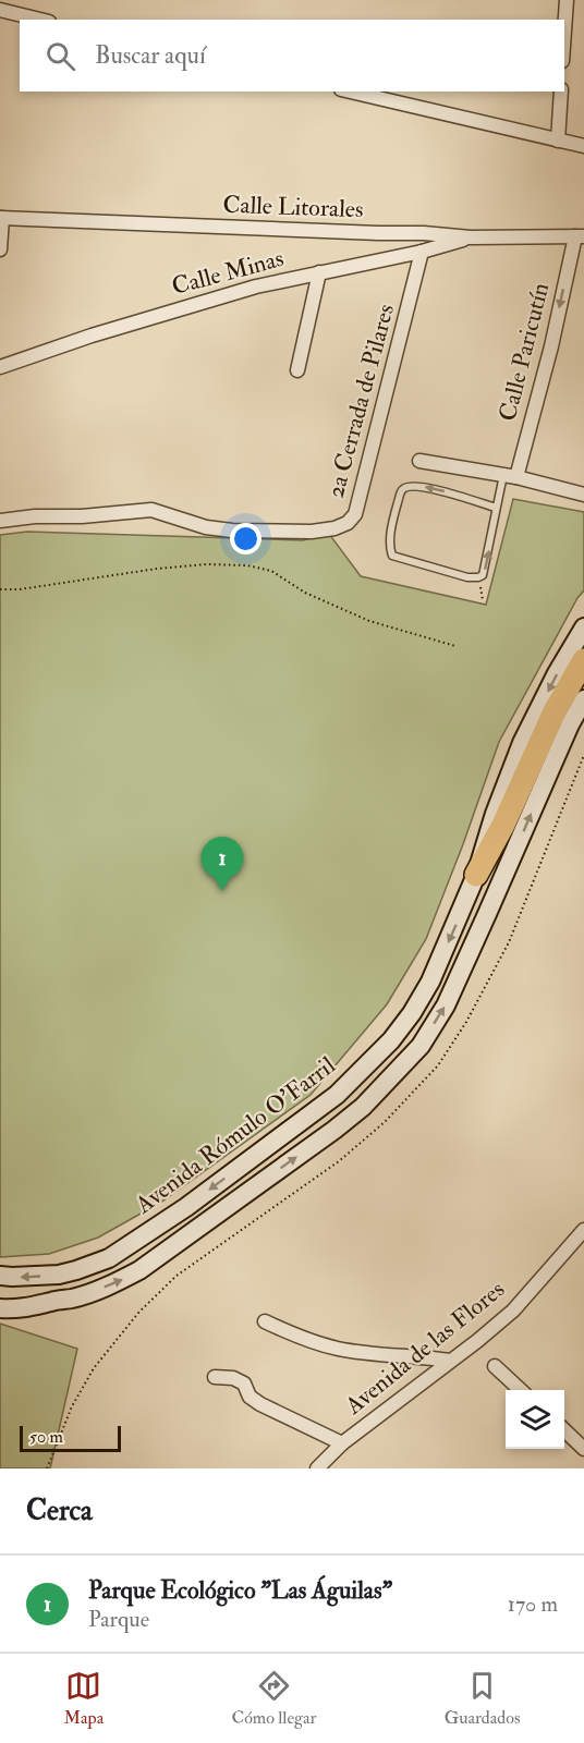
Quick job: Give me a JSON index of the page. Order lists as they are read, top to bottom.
{
  "streets": {
    "main road": ["Avenida Rómulo O'Farril"],
    "street": [
      "Calle Litorales",
      "Calle Minas",
      "Calle Paricutín",
      "2a Cerrada de Pilares",
      "Avenida de las Flores"
    ]
  },
  "crossings": [
    ["Calle Litorales", "Calle Minas"],
    ["Calle Litorales", "Calle Paricutín"],
    ["Calle Minas", "2a Cerrada de Pilares"]
  ],
  "one_way": ["Calle Paricutín"],
  "scale_bar": "50 m",
  "page": {
    "search": "Buscar aquí",
    "pins": "1",
    "scale": "50 m",
    "heading": "Cerca",
    "list": [
      {
        "mark": "1",
        "name": "Parque Ecológico \"Las Águilas\"",
        "note": "Parque",
        "value": "170 m"
      }
    ],
    "nav": ["Mapa", "Cómo llegar", "Guardados"]
  }
}
